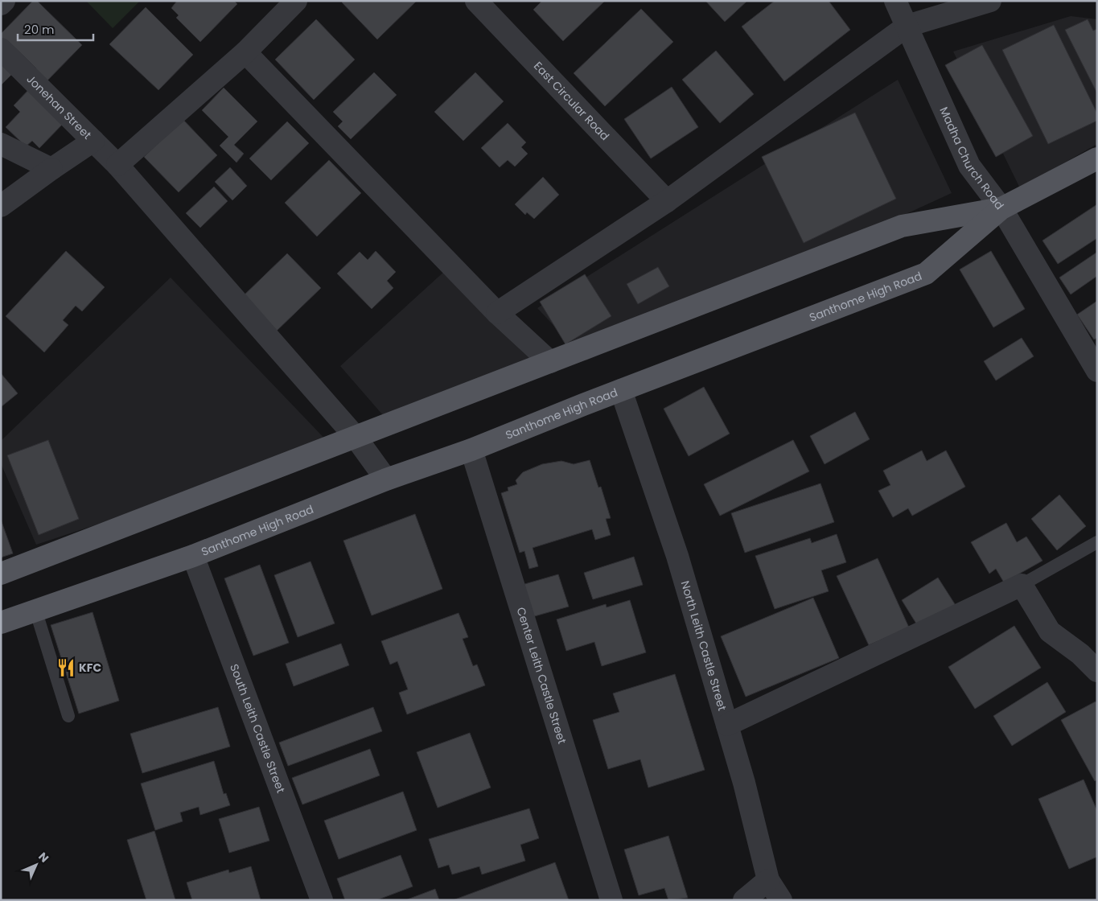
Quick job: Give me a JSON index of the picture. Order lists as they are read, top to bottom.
{
  "streets": {
    "main road": ["Santhome High Road"],
    "street": [
      "East Circular Road",
      "Jonehan Street",
      "Madha Church Road",
      "North Leith Castle Street",
      "Center Leith Castle Street",
      "South Leith Castle Street"
    ]
  },
  "crossings": [
    ["Jonehan Street", "Santhome High Road"],
    ["Madha Church Road", "Santhome High Road"],
    ["Santhome High Road", "North Leith Castle Street"],
    ["Santhome High Road", "Center Leith Castle Street"],
    ["Santhome High Road", "South Leith Castle Street"]
  ],
  "places": {
    "restaurant": ["KFC"]
  },
  "scale_bar": "20 m",
  "north": "top right"
}
